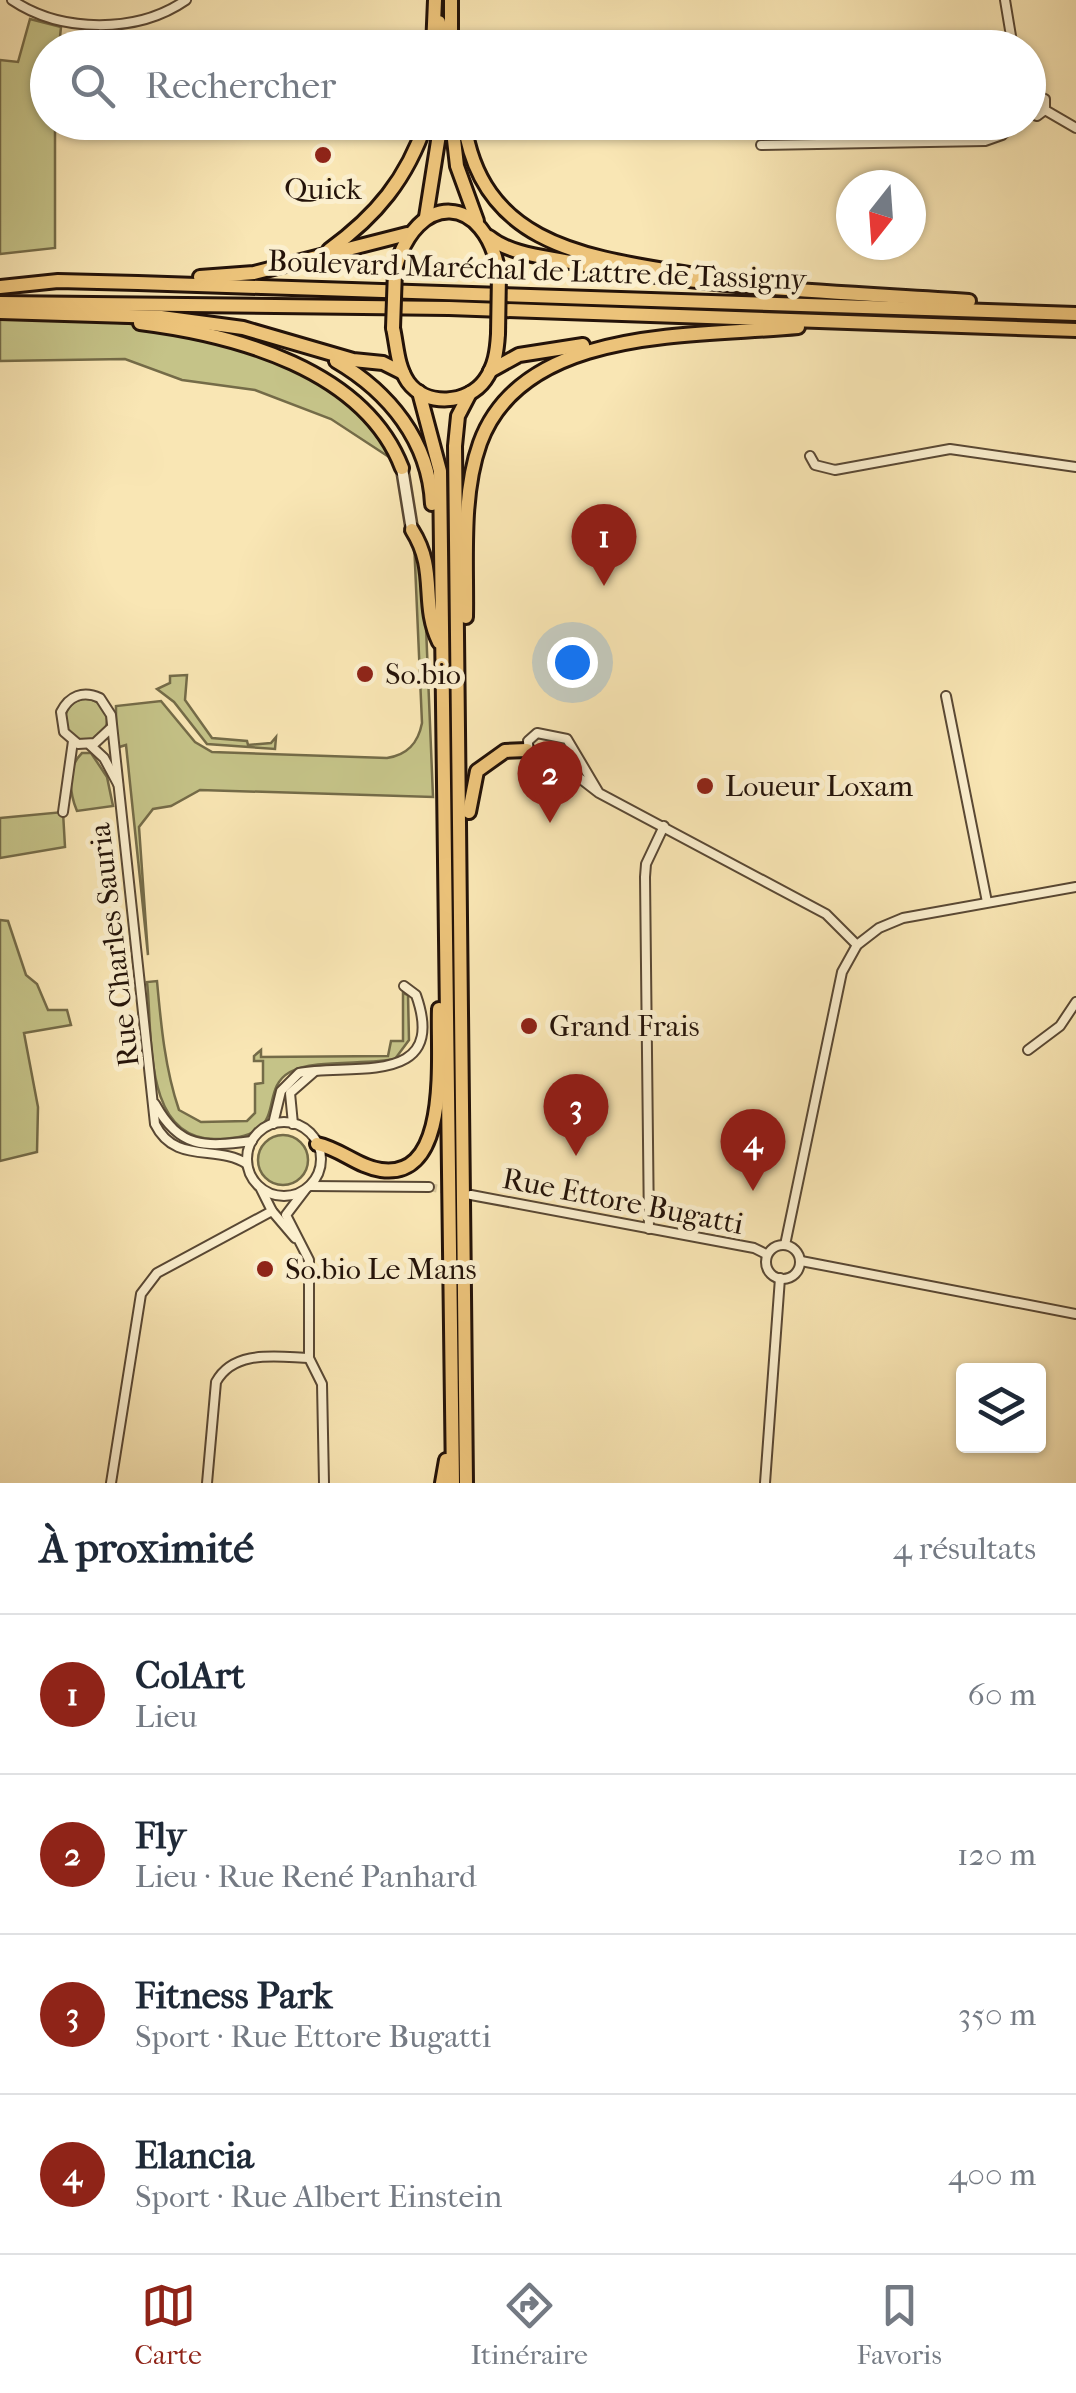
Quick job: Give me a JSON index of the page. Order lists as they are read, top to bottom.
{
  "streets": {
    "main road": ["Boulevard Maréchal de Lattre de Tassigny"],
    "street": ["Rue Charles Sauria", "Rue Ettore Bugatti"]
  },
  "places": [
    "Quick",
    "So.bio",
    "Loueur Loxam",
    "Grand Frais",
    "So.bio Le Mans"
  ],
  "north": "bottom",
  "page": {
    "search": "Rechercher",
    "pins": [
      "1",
      "2",
      "3",
      "4"
    ],
    "heading": ["À proximité", "4 résultats"],
    "list": [
      {
        "mark": "1",
        "name": "ColArt",
        "note": "Lieu",
        "value": "60 m"
      },
      {
        "mark": "2",
        "name": "Fly",
        "note": "Lieu · Rue René Panhard",
        "value": "120 m"
      },
      {
        "mark": "3",
        "name": "Fitness Park",
        "note": "Sport · Rue Ettore Bugatti",
        "value": "350 m"
      },
      {
        "mark": "4",
        "name": "Elancia",
        "note": "Sport · Rue Albert Einstein",
        "value": "400 m"
      }
    ],
    "nav": ["Carte", "Itinéraire", "Favoris"]
  }
}
